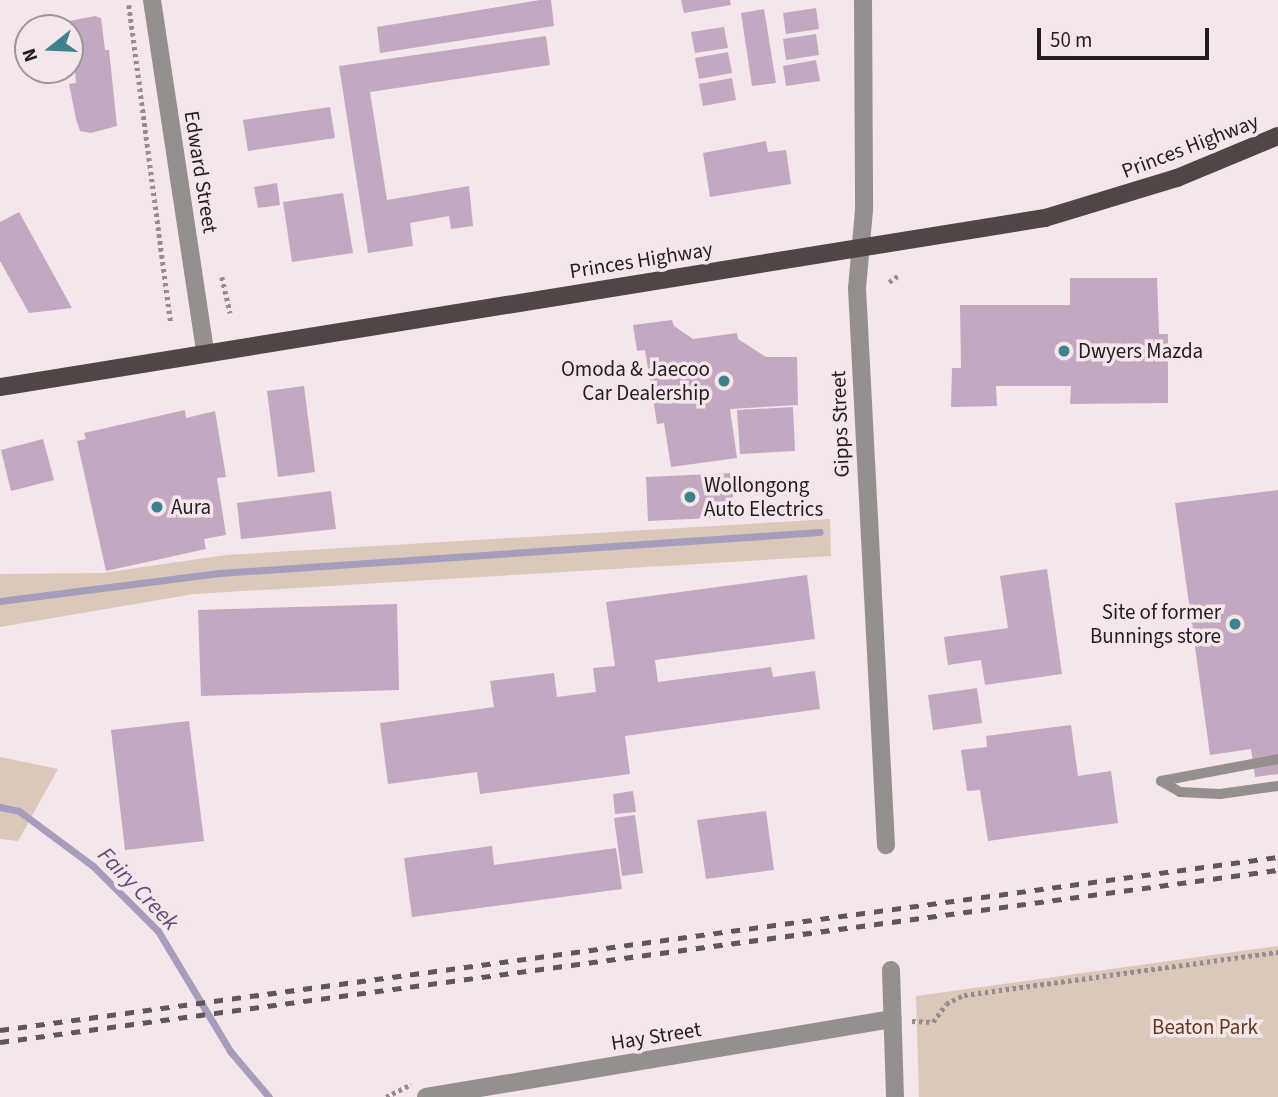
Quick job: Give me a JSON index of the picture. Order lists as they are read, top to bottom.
{
  "streets": {
    "main road": ["Princes Highway"],
    "street": ["Edward Street", "Gipps Street", "Hay Street"]
  },
  "crossings": [
    ["Princes Highway", "Edward Street"],
    ["Princes Highway", "Gipps Street"]
  ],
  "water": ["Fairy Creek"],
  "parks": ["Beaton Park"],
  "places": [
    "Dwyers Mazda",
    "Omoda & Jaecoo Car Dealership",
    "Wollongong Auto Electrics",
    "Aura",
    "Site of former Bunnings store"
  ],
  "scale_bar": "50 m",
  "north": "left"
}
